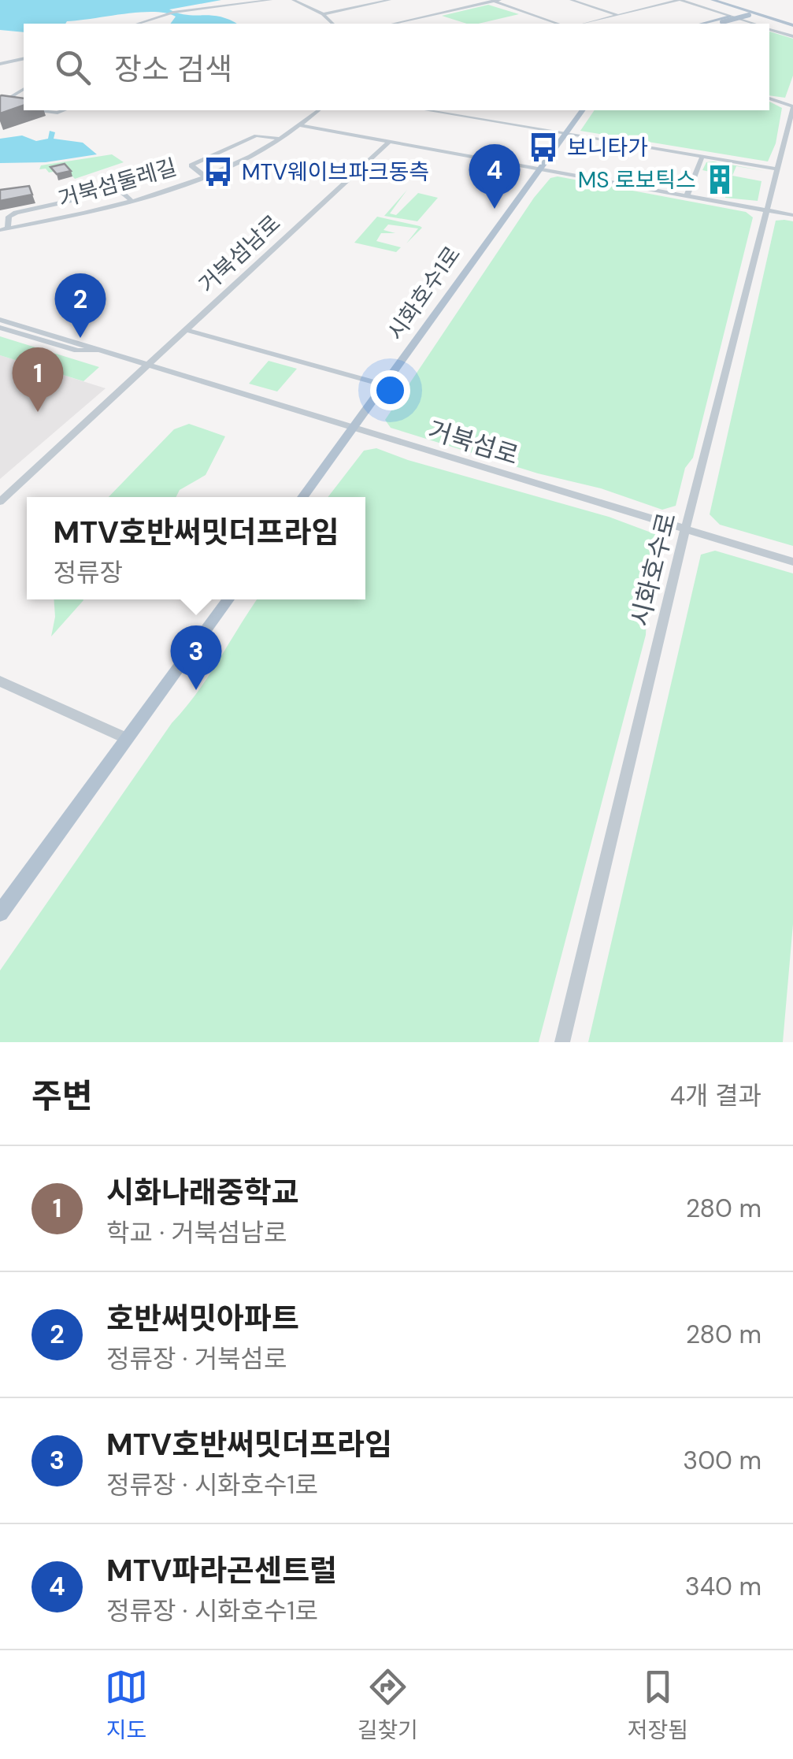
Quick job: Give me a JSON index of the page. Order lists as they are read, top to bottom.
{
  "streets": {
    "main road": ["시화호수1로"],
    "street": [
      "거북섬둘레길",
      "거북섬남로",
      "거북섬로",
      "시화호수로"
    ]
  },
  "crossings": [
    ["거북섬남로", "시화호수1로"],
    ["거북섬남로", "거북섬로"],
    ["시화호수1로", "거북섬로"],
    ["거북섬로", "시화호수로"]
  ],
  "places": {
    "bus stop": ["보니타가", "MTV웨이브파크동측"],
    "building": ["MS 로보틱스"]
  },
  "page": {
    "search": "장소 검색",
    "pins": [
      "4",
      "2",
      "1",
      "3"
    ],
    "popup": ["MTV호반써밋더프라임", "정류장"],
    "heading": ["주변", "4개 결과"],
    "list": [
      {
        "mark": "1",
        "name": "시화나래중학교",
        "note": "학교 · 거북섬남로",
        "value": "280 m"
      },
      {
        "mark": "2",
        "name": "호반써밋아파트",
        "note": "정류장 · 거북섬로",
        "value": "280 m"
      },
      {
        "mark": "3",
        "name": "MTV호반써밋더프라임",
        "note": "정류장 · 시화호수1로",
        "value": "300 m"
      },
      {
        "mark": "4",
        "name": "MTV파라곤센트럴",
        "note": "정류장 · 시화호수1로",
        "value": "340 m"
      }
    ],
    "nav": ["지도", "길찾기", "저장됨"]
  }
}
